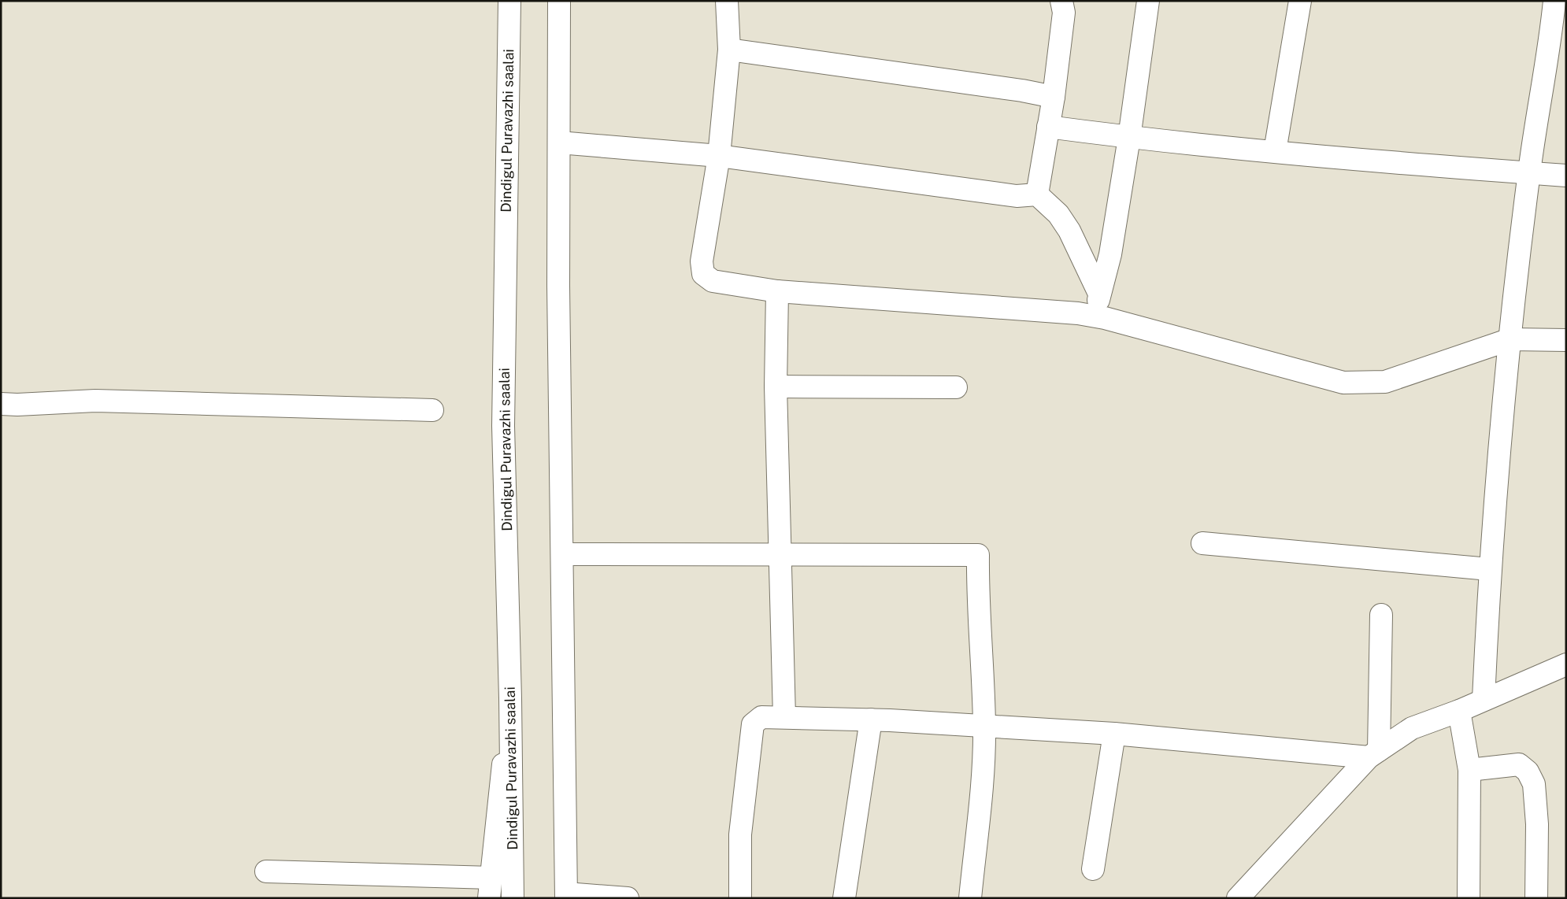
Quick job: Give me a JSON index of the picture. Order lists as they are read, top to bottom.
{
  "streets": {
    "main road": ["Dindigul Puravazhi saalai"]
  }
}
